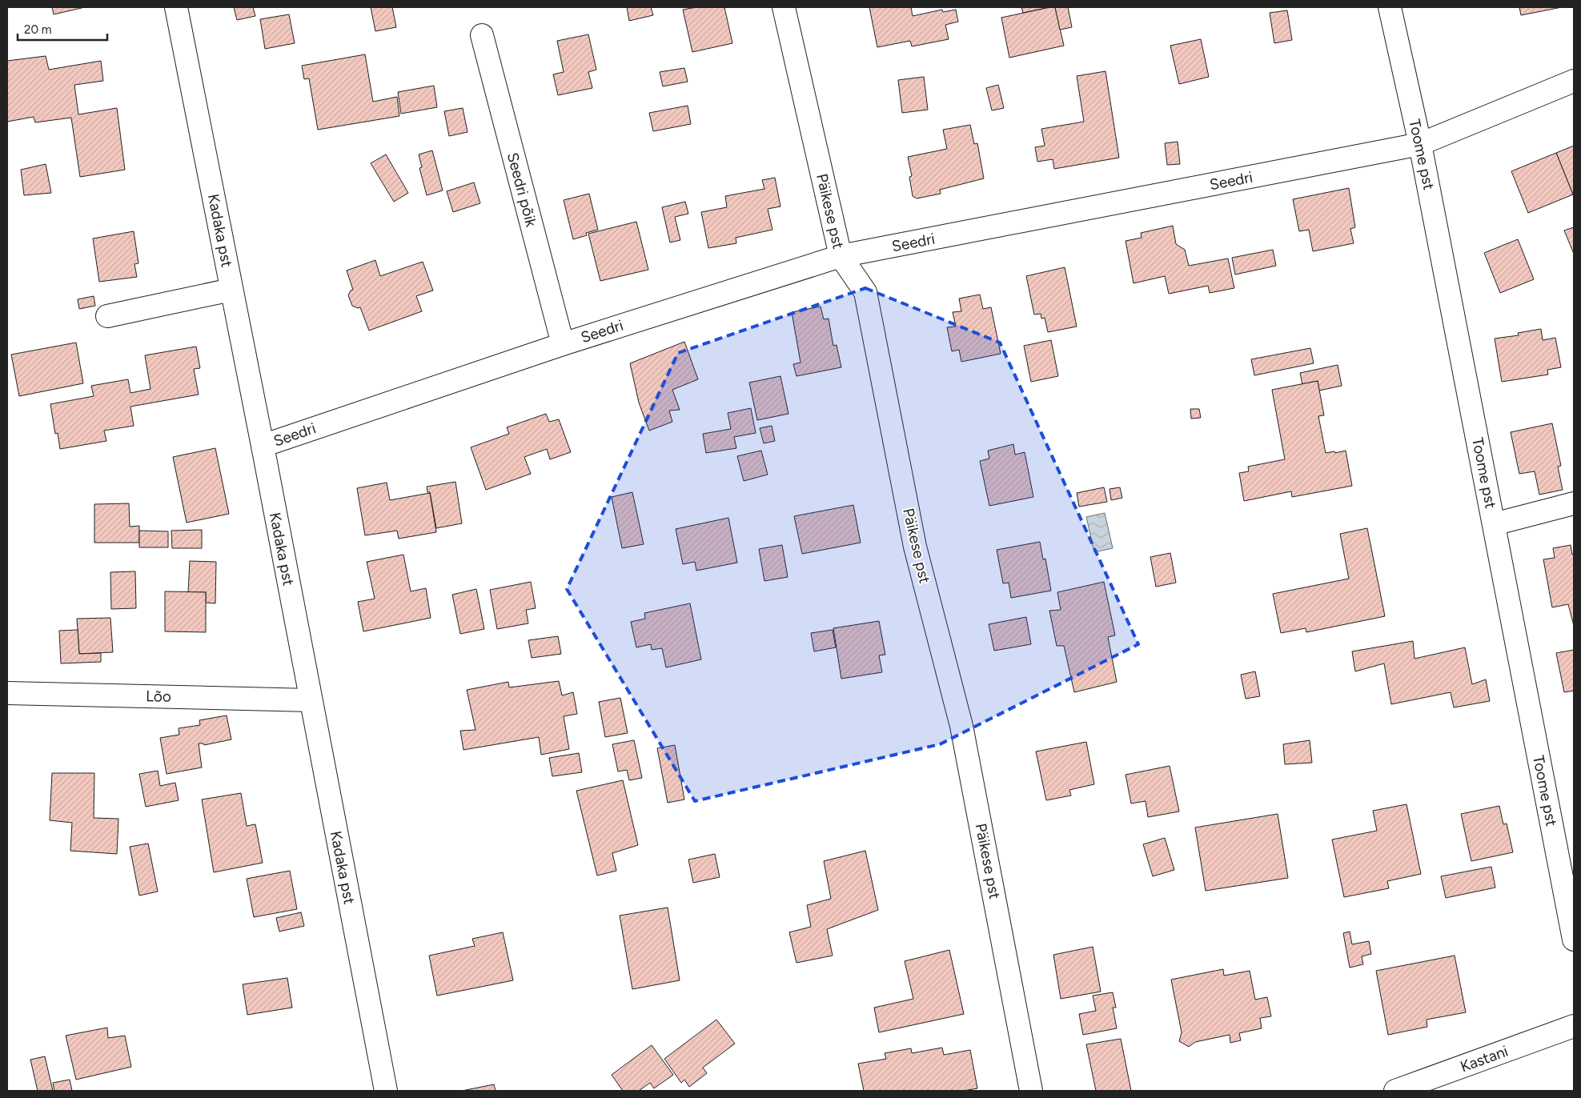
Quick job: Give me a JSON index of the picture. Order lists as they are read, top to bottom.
{
  "streets": {
    "street": [
      "Toome pst",
      "Seedri",
      "Seedri põik",
      "Päikese pst",
      "Kadaka pst",
      "Lõo",
      "Kastani"
    ]
  },
  "crossings": [
    ["Toome pst", "Seedri"],
    ["Seedri", "Seedri põik"],
    ["Seedri", "Päikese pst"],
    ["Seedri", "Kadaka pst"],
    ["Kadaka pst", "Lõo"]
  ],
  "scale_bar": "20 m"
}
